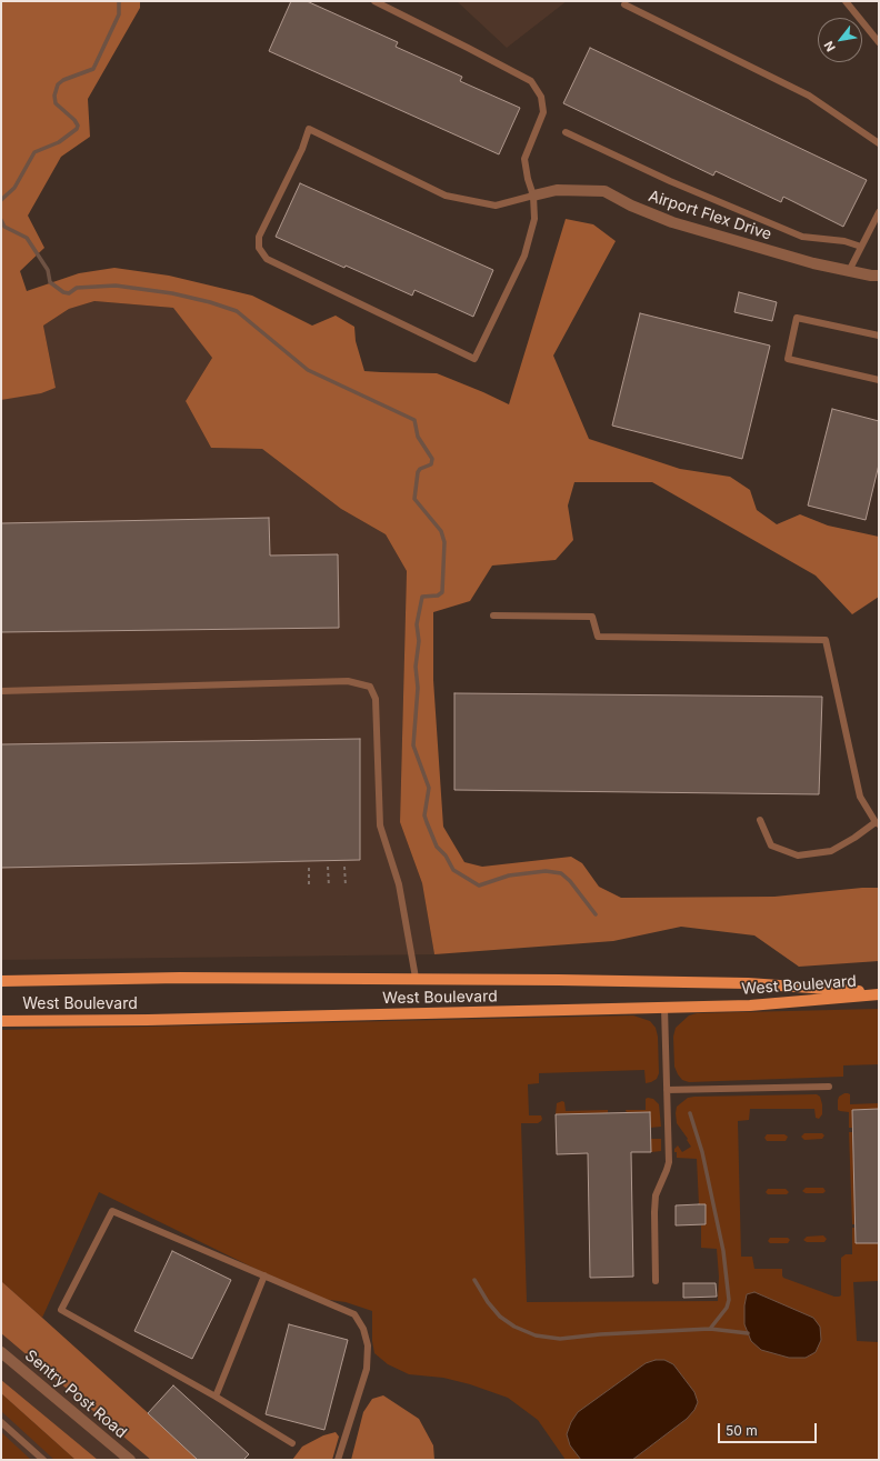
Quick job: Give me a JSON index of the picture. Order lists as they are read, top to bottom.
{
  "streets": {
    "main road": ["West Boulevard"],
    "street": ["Airport Flex Drive", "Sentry Post Road"]
  },
  "scale_bar": "50 m",
  "north": "bottom left"
}
